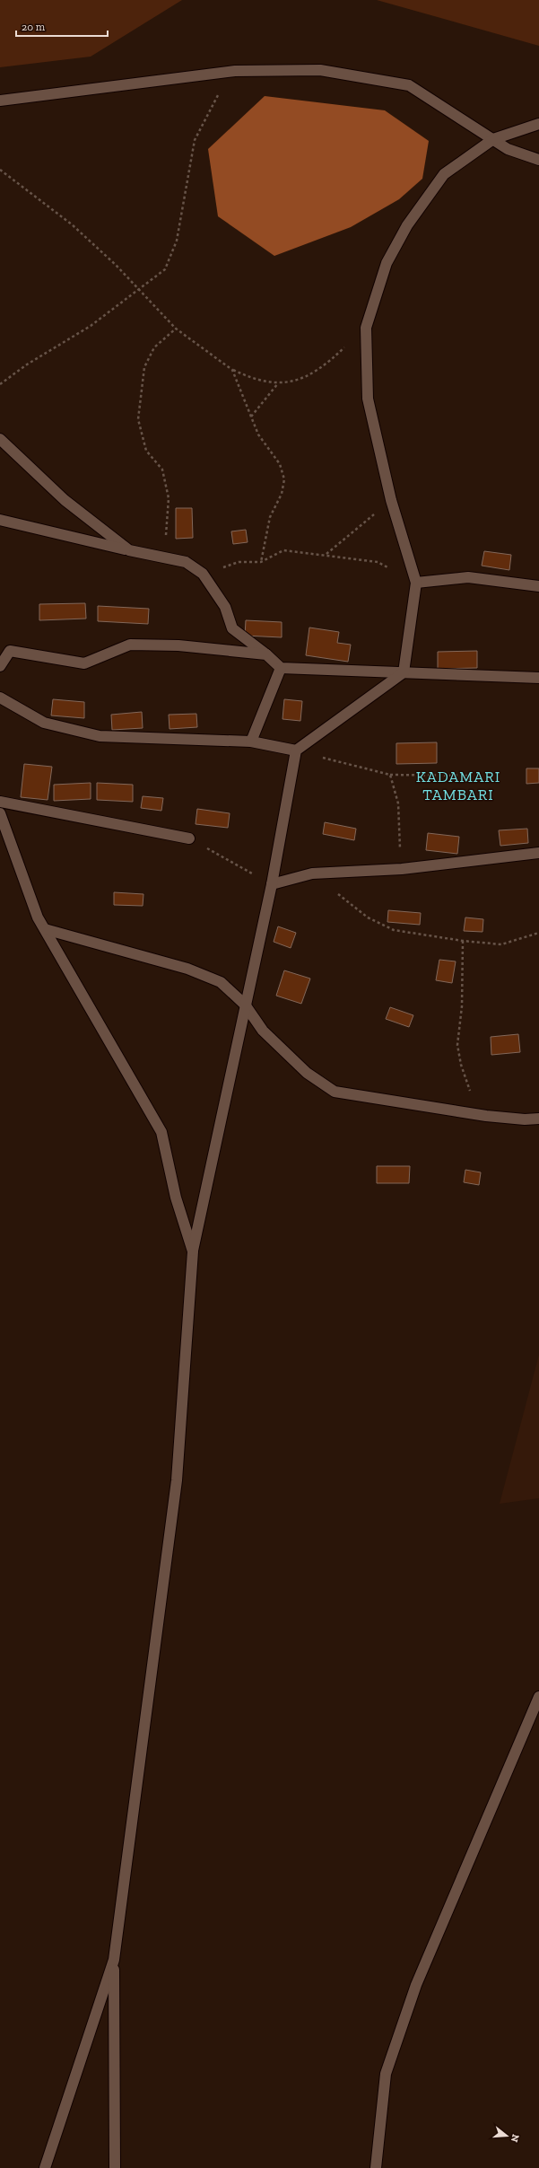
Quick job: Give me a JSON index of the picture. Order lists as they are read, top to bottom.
{
  "districts": ["KADAMARI TAMBARI"],
  "scale_bar": "20 m",
  "north": "right"
}
